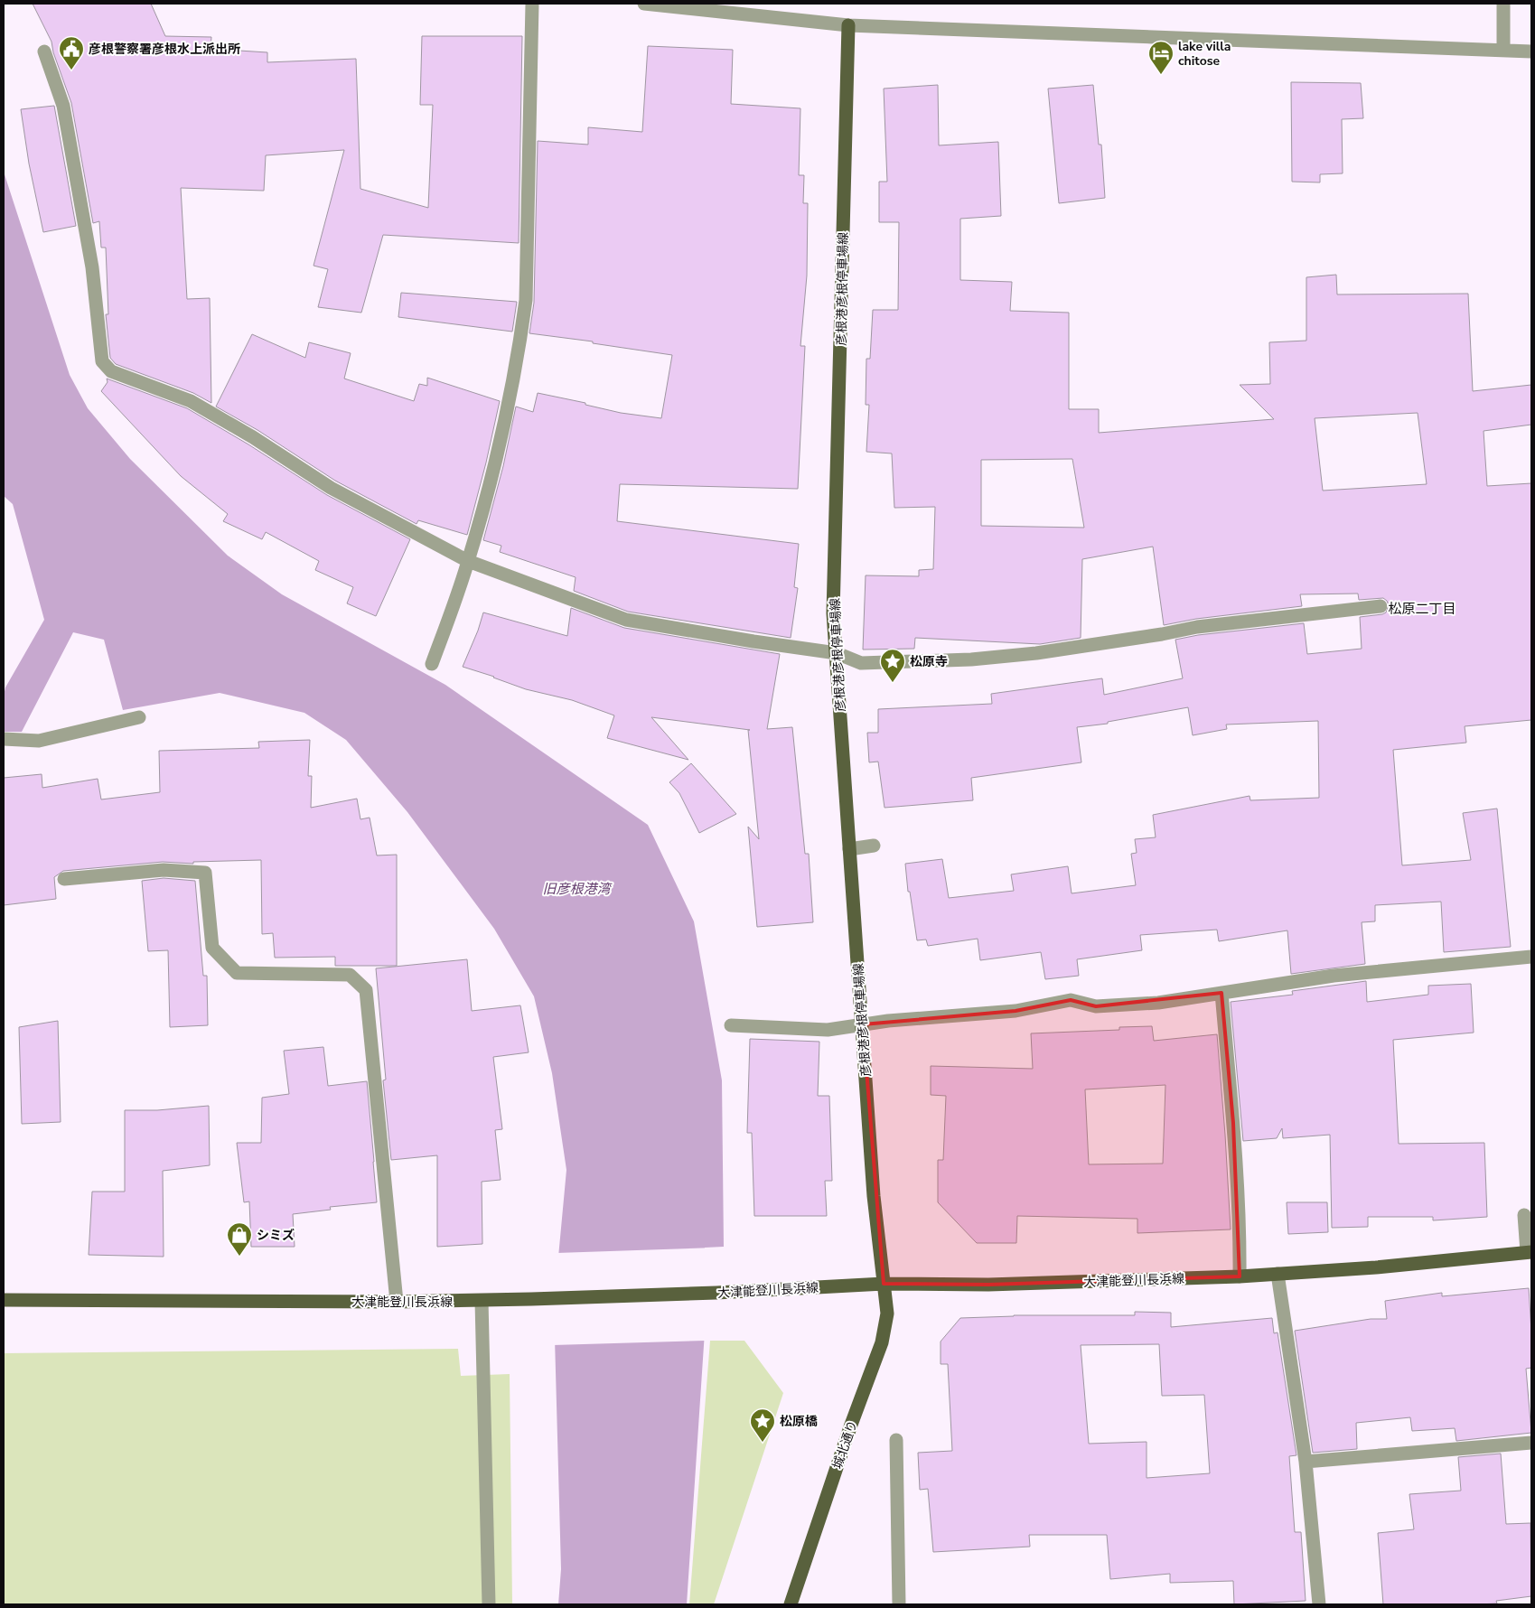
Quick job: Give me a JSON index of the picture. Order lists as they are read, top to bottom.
{
  "streets": {
    "main road": ["彦根港彦根停車場線", "大津能登川長浜線", "城北通り"]
  },
  "crossings": [
    ["彦根港彦根停車場線", "大津能登川長浜線"],
    ["彦根港彦根停車場線", "城北通り"],
    ["大津能登川長浜線", "城北通り"]
  ],
  "districts": ["松原二丁目"],
  "water": ["旧彦根港湾"],
  "places": {
    "public building": ["彦根警察署彦根水上派出所"],
    "hotel": ["lake villa chitose"],
    "place": ["松原寺", "松原橋"],
    "shop": ["シミズ"]
  }
}
